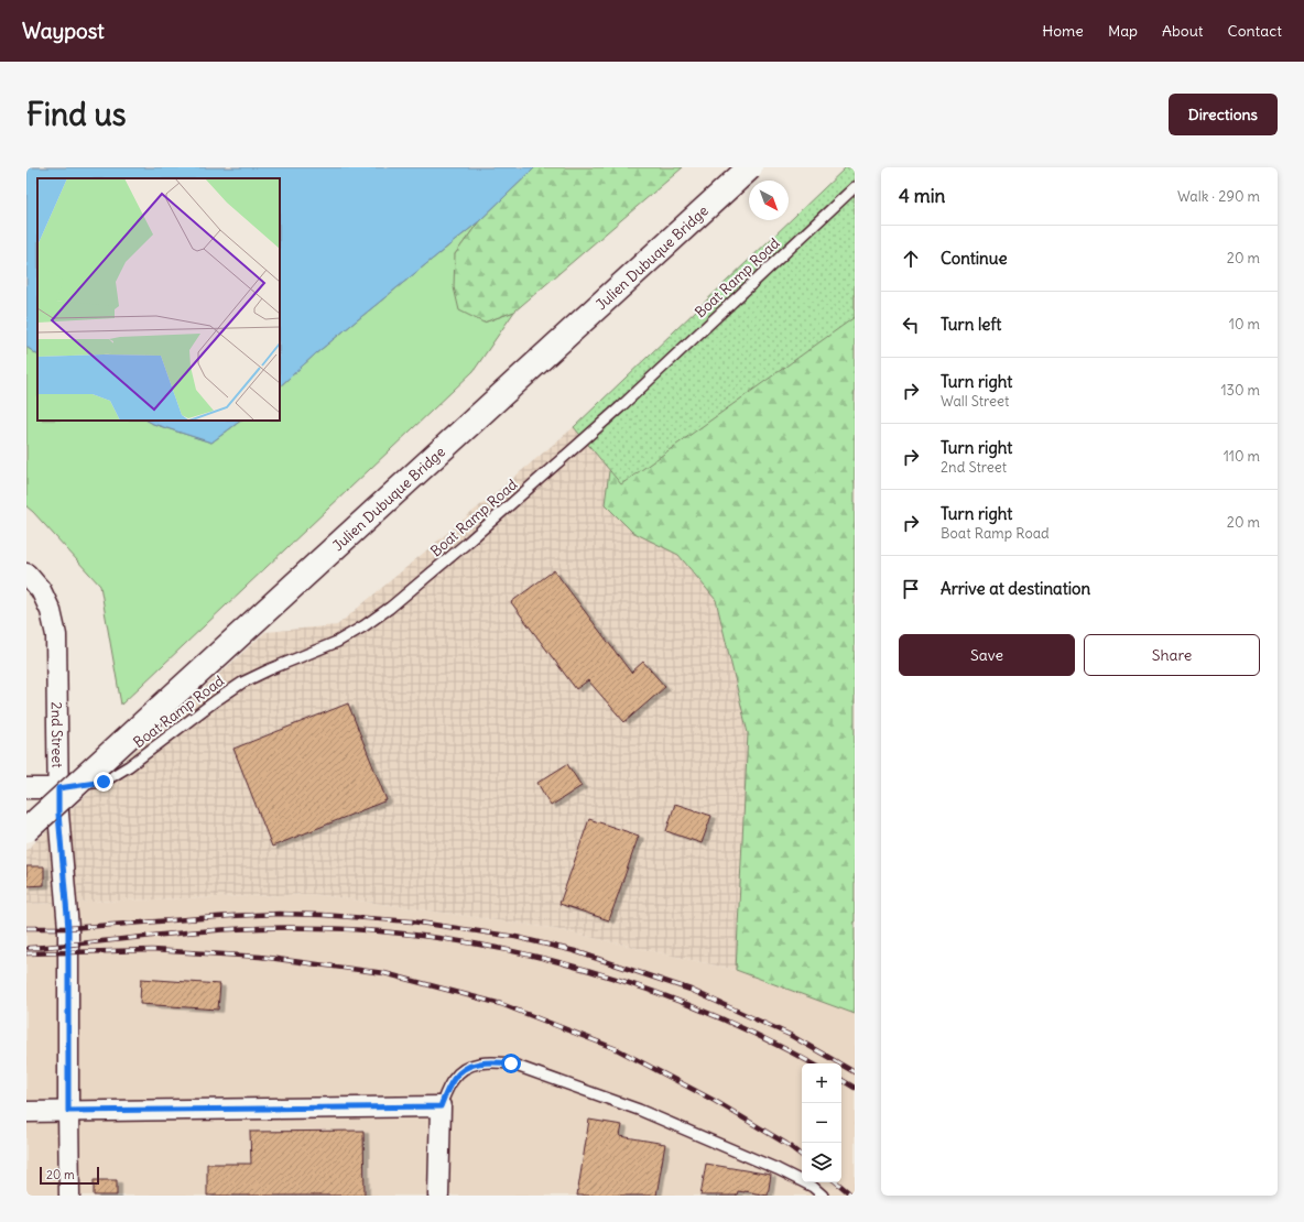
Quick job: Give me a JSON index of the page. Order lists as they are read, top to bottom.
{
  "streets": {
    "highway": ["Julien Dubuque Bridge"],
    "street": ["2nd Street"],
    "lane": ["Boat Ramp Road"]
  },
  "crossings": [
    ["Boat Ramp Road", "2nd Street"]
  ],
  "scale_bar": "20 m",
  "north": "bottom right",
  "page": {
    "header": "Waypost",
    "nav": [
      "Home",
      "Map",
      "About",
      "Contact"
    ],
    "buttons": [
      "Directions",
      ["Save", "Share"]
    ],
    "title": "Find us",
    "heading": ["4 min", "Walk · 290 m"],
    "list": [
      ["Continue", "20 m"],
      ["Turn left", "10 m"],
      ["Turn right", "Wall Street", "130 m"],
      ["Turn right", "2nd Street", "110 m"],
      ["Turn right", "Boat Ramp Road", "20 m"],
      "Arrive at destination"
    ],
    "map_buttons": ["+", "−"],
    "scale": "20 m"
  }
}
